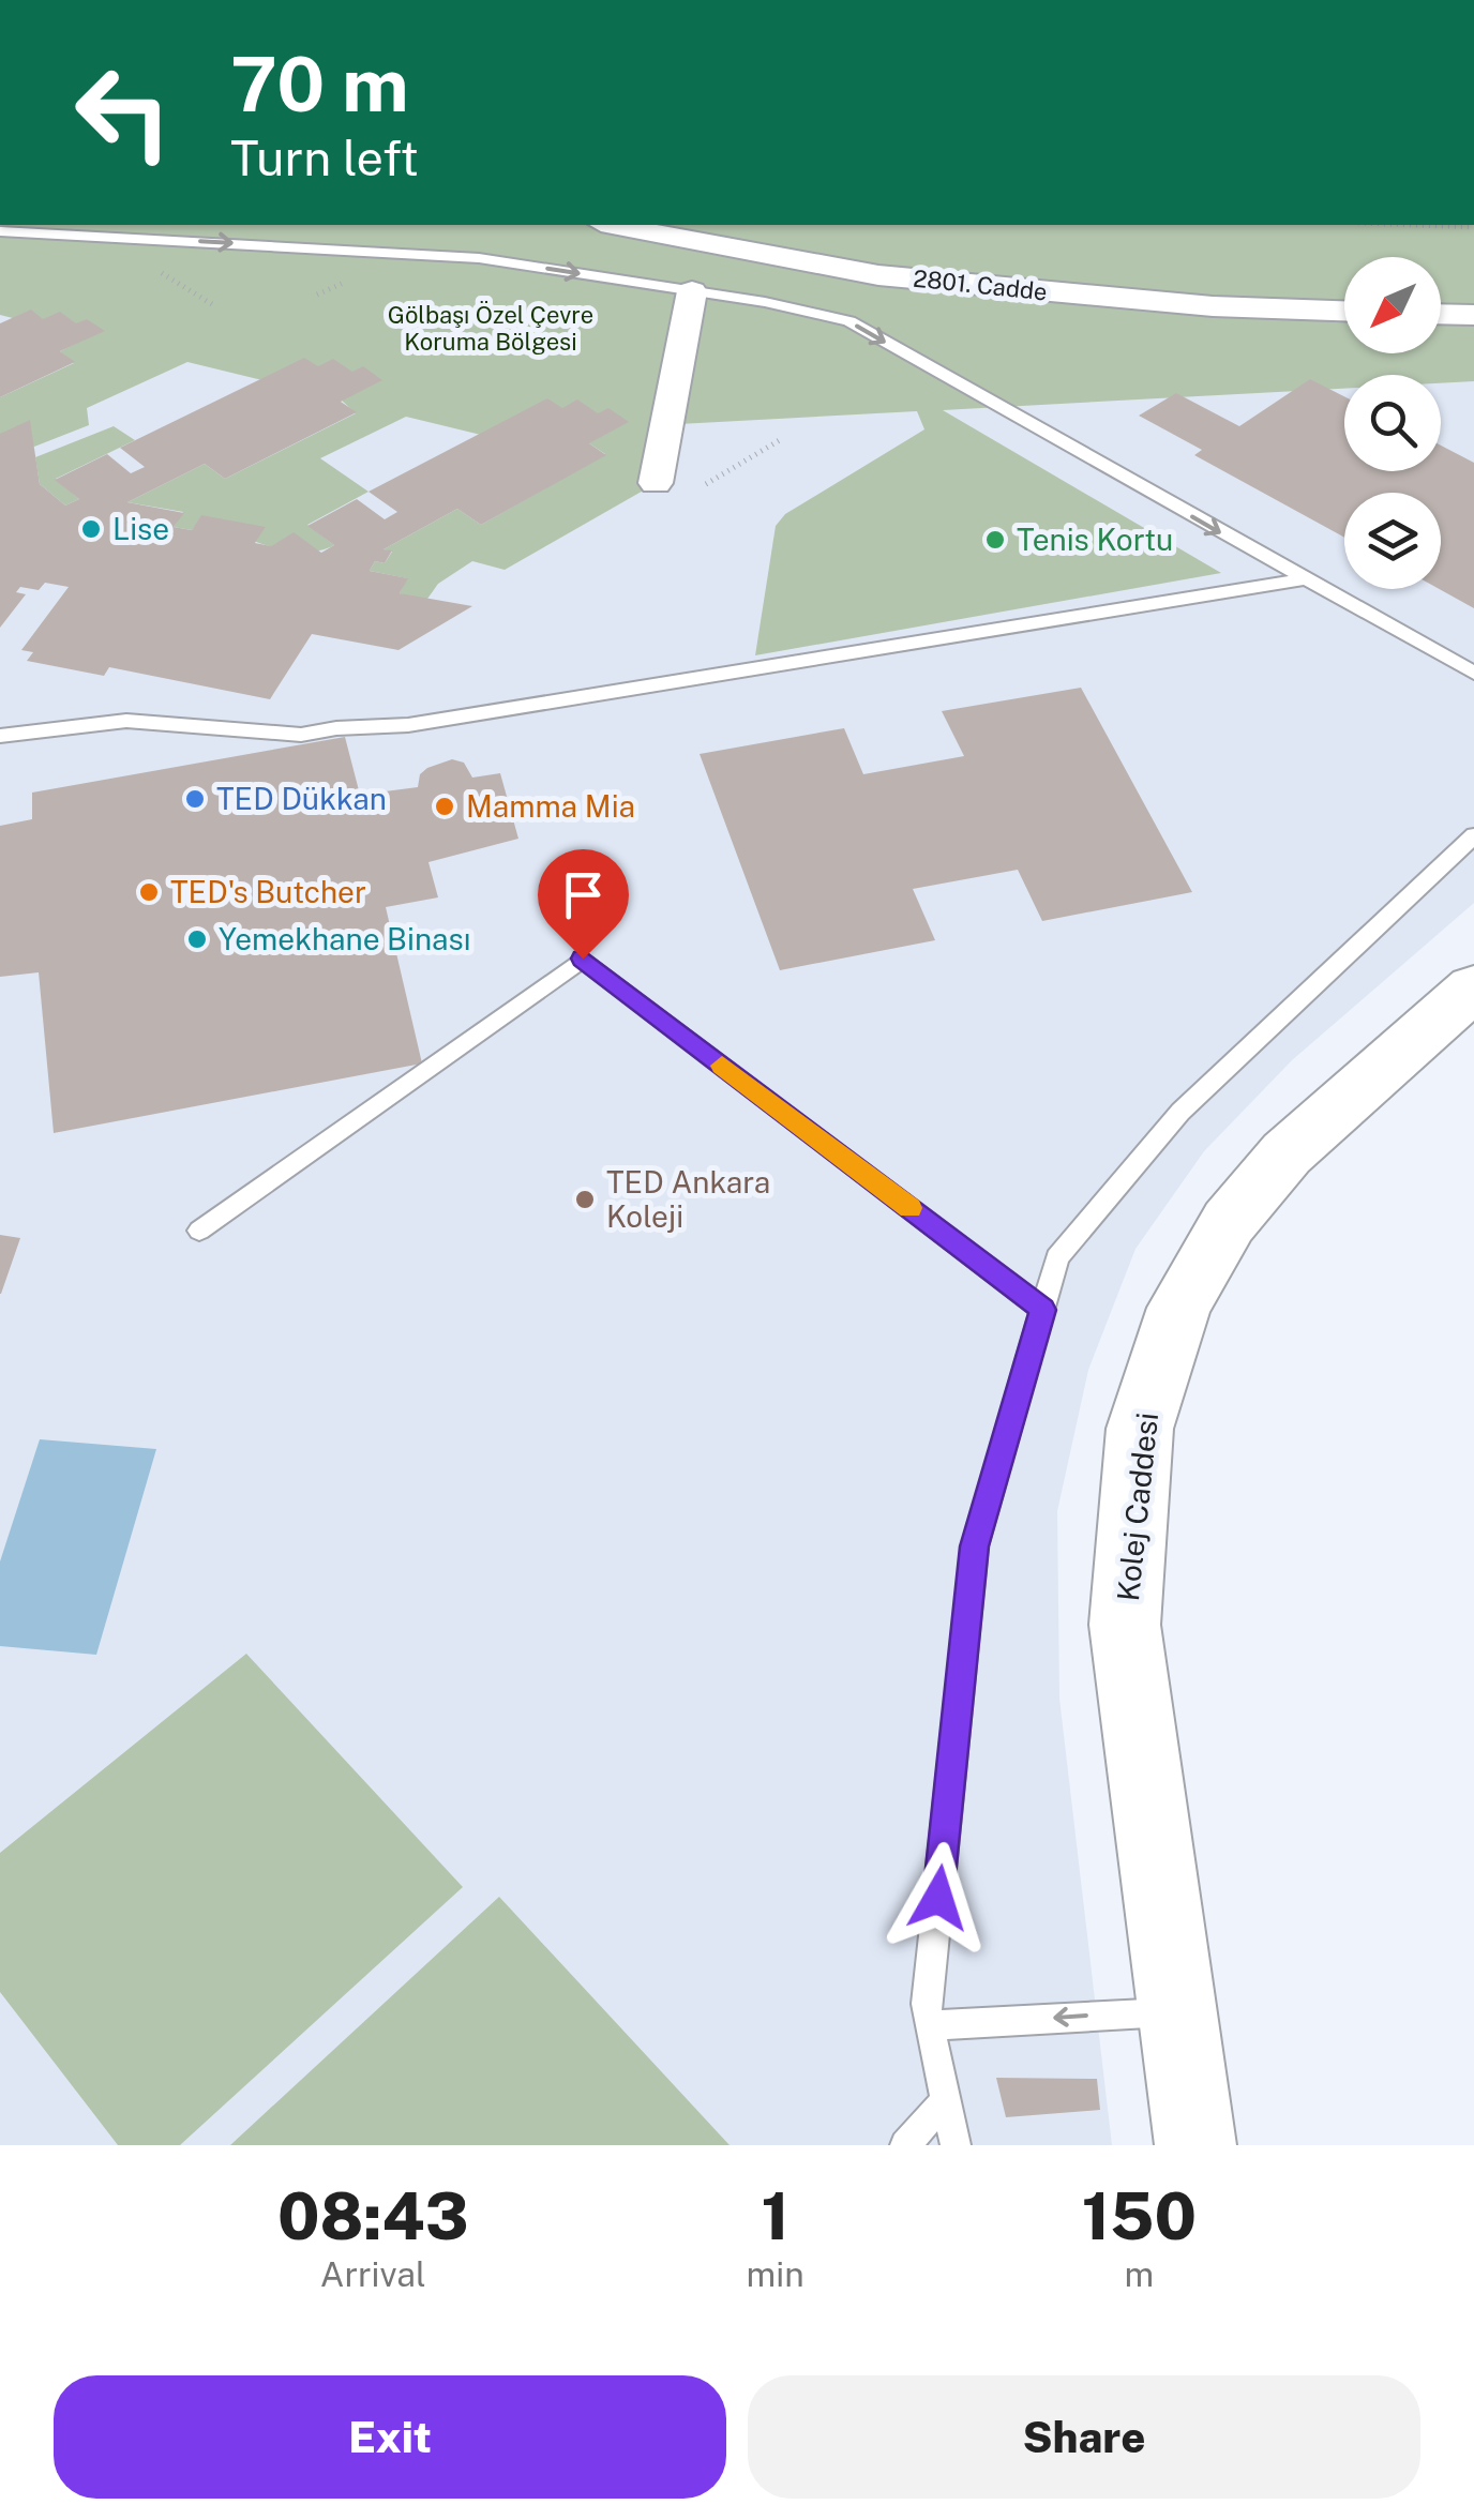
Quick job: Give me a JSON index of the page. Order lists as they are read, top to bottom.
{
  "streets": {
    "street": ["2801. Cadde", "Kolej Caddesi"]
  },
  "parks": ["Gölbaşı Özel Çevre Koruma Bölgesi"],
  "places": [
    "Lise",
    "Tenis Kortu",
    "TED Dükkan",
    "Mamma Mia",
    "TED's Butcher",
    "Yemekhane Binası",
    "TED Ankara Koleji"
  ],
  "north": "bottom left",
  "page": {
    "turn": ["70 m", "Turn left"],
    "eta": [
      "08:43",
      "Arrival",
      "1",
      "min",
      "150",
      "m"
    ],
    "buttons": ["Exit", "Share"]
  }
}
